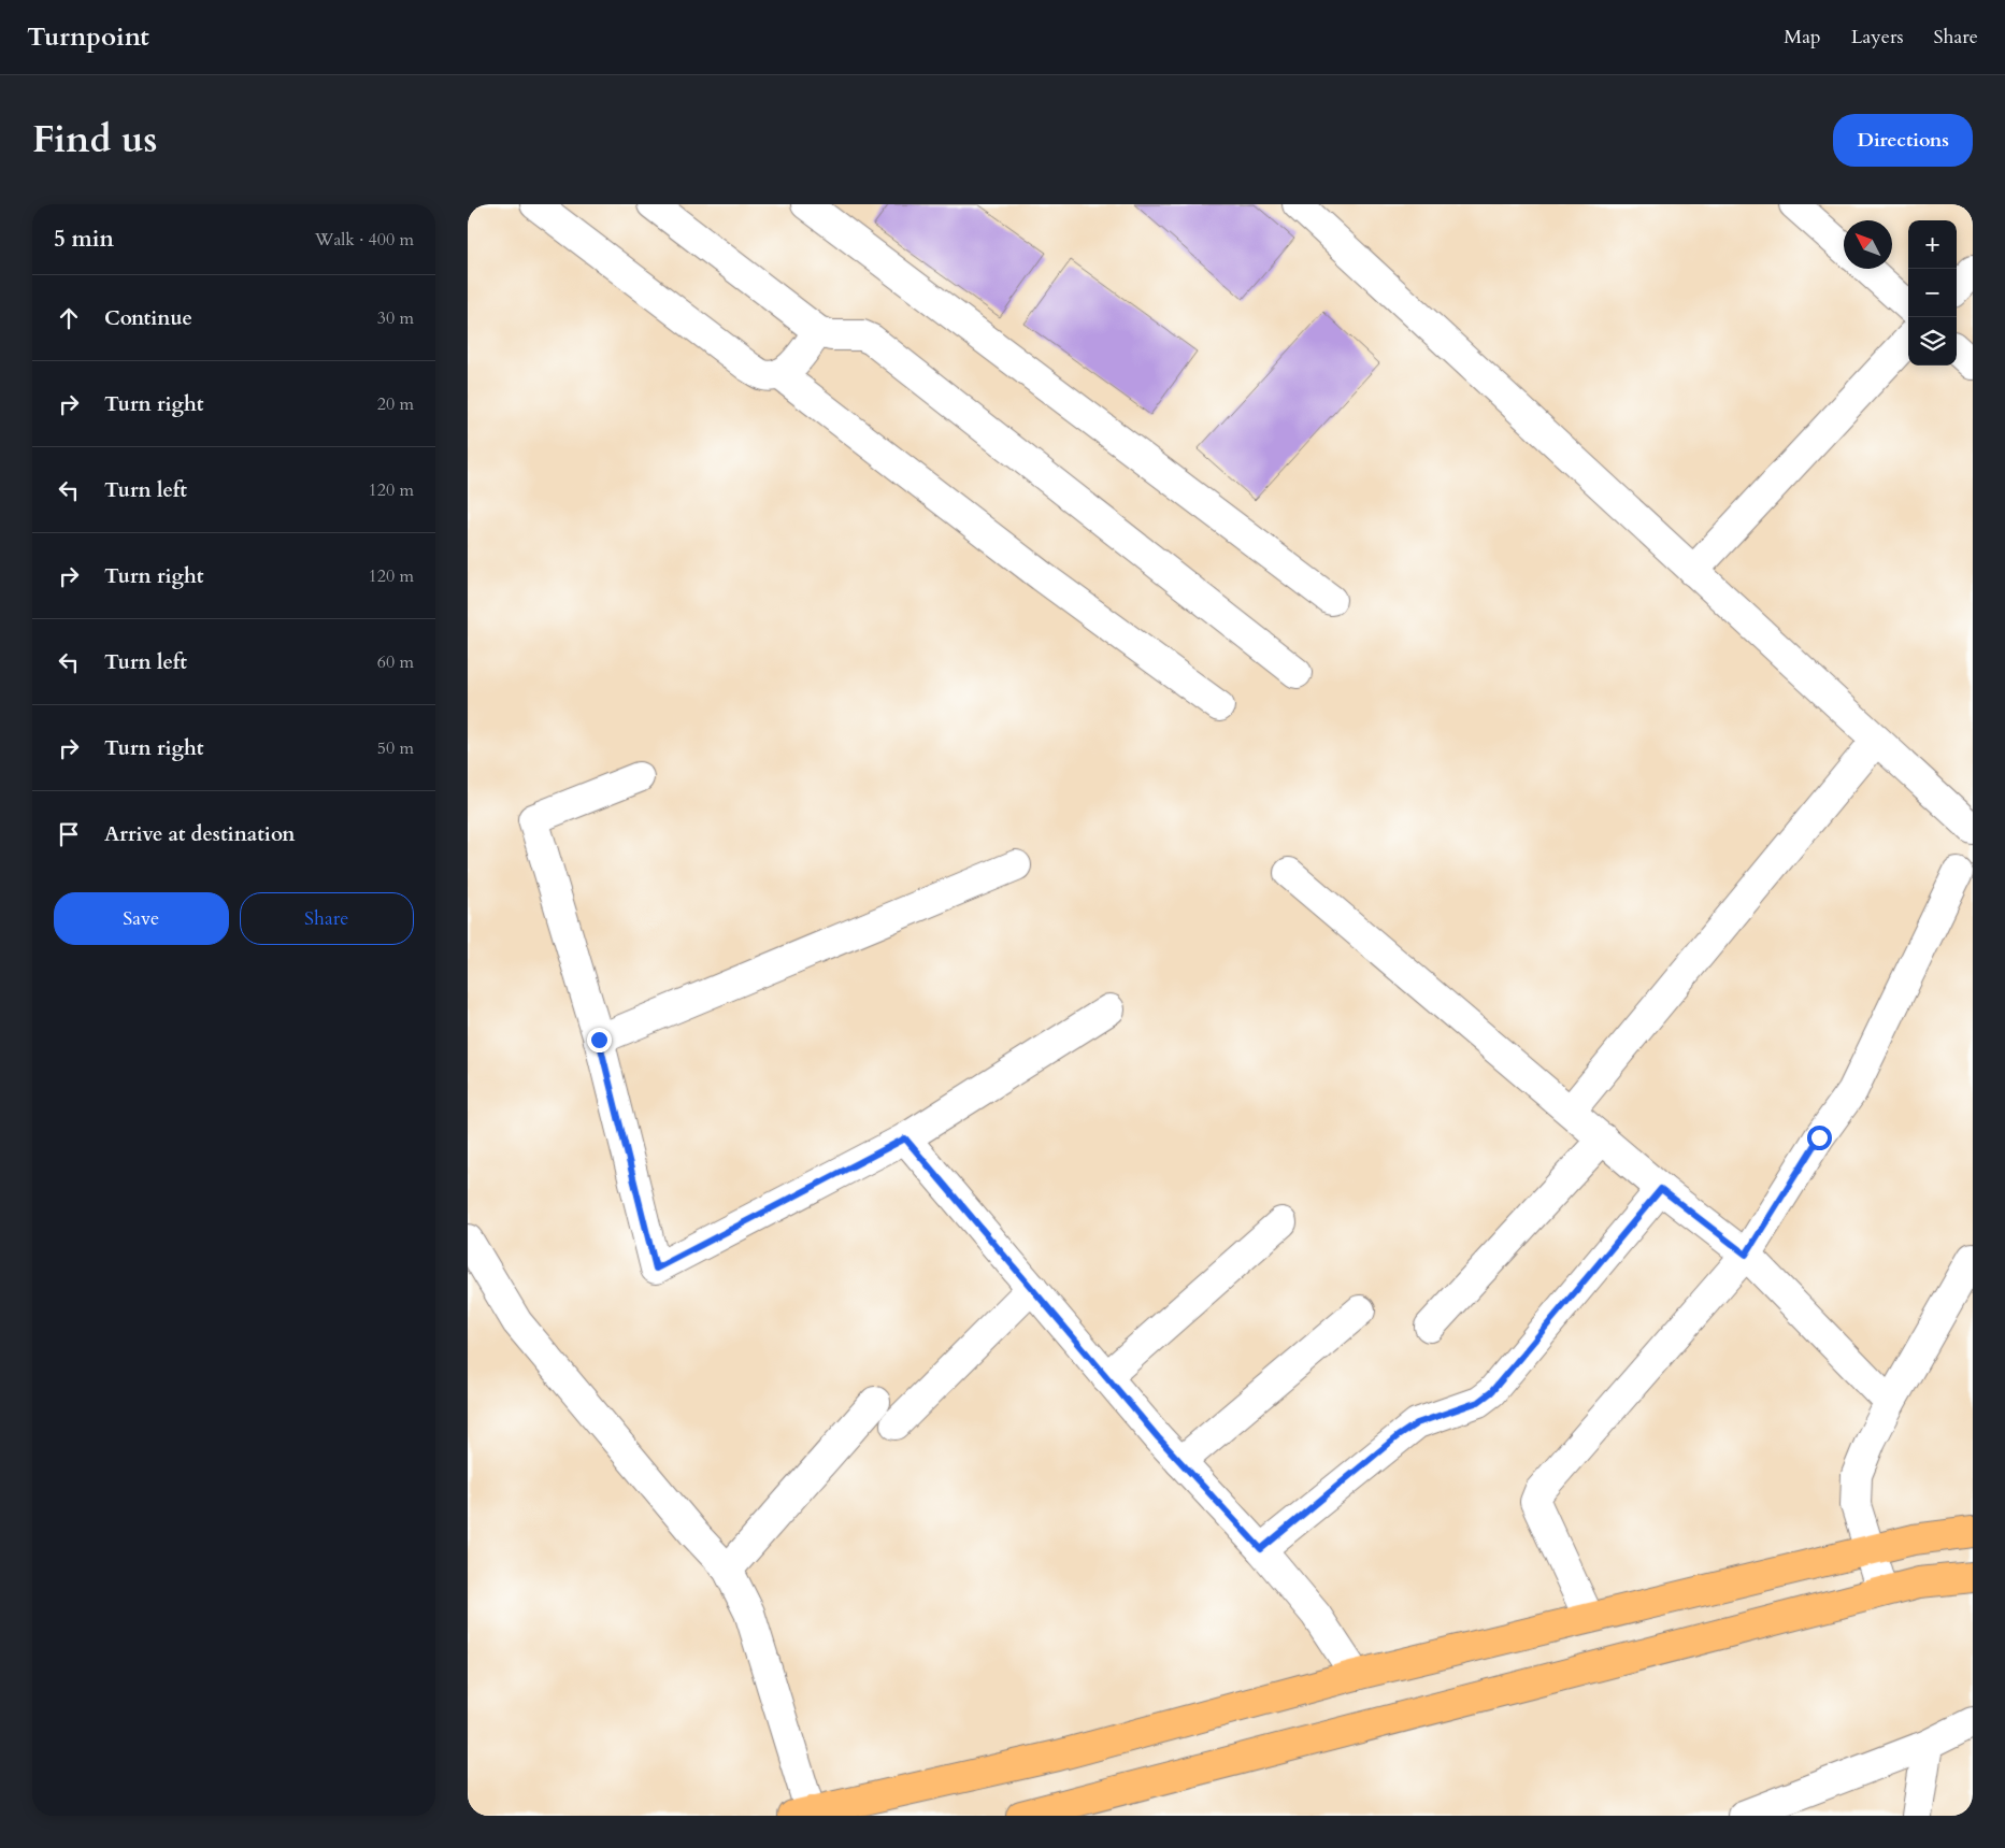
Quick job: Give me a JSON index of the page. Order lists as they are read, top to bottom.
{
  "north": "top left",
  "page": {
    "header": "Turnpoint",
    "nav": ["Map", "Layers", "Share"],
    "title": "Find us",
    "buttons": [
      "Directions",
      ["Save", "Share"]
    ],
    "heading": ["5 min", "Walk · 400 m"],
    "map_buttons": ["+", "−"],
    "list": [
      ["Continue", "30 m"],
      ["Turn right", "20 m"],
      ["Turn left", "120 m"],
      ["Turn right", "120 m"],
      ["Turn left", "60 m"],
      ["Turn right", "50 m"],
      "Arrive at destination"
    ]
  }
}
